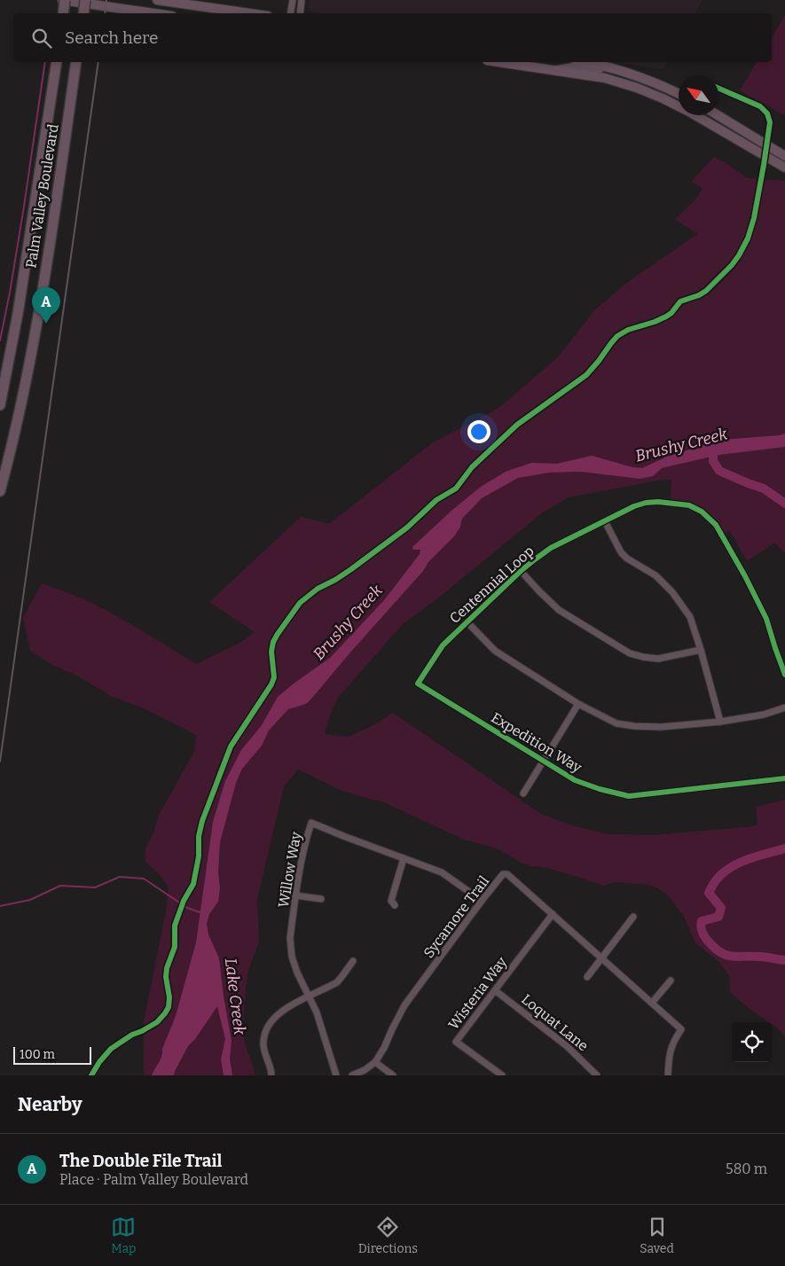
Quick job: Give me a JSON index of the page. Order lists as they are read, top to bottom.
{
  "streets": {
    "highway": ["Palm Valley Boulevard"],
    "street": [
      "Centennial Loop",
      "Expedition Way",
      "Willow Way",
      "Sycamore Trail",
      "Wisteria Way",
      "Loquat Lane"
    ]
  },
  "crossings": [
    ["Centennial Loop", "Expedition Way"],
    ["Willow Way", "Sycamore Trail"],
    ["Sycamore Trail", "Wisteria Way"],
    ["Wisteria Way", "Loquat Lane"]
  ],
  "water": ["Brushy Creek", "Lake Creek"],
  "scale_bar": "100 m",
  "north": "top left",
  "page": {
    "search": "Search here",
    "pins": "A",
    "scale": "100 m",
    "heading": "Nearby",
    "list": [
      {
        "mark": "A",
        "name": "The Double File Trail",
        "note": "Place · Palm Valley Boulevard",
        "value": "580 m"
      }
    ],
    "nav": ["Map", "Directions", "Saved"]
  }
}
